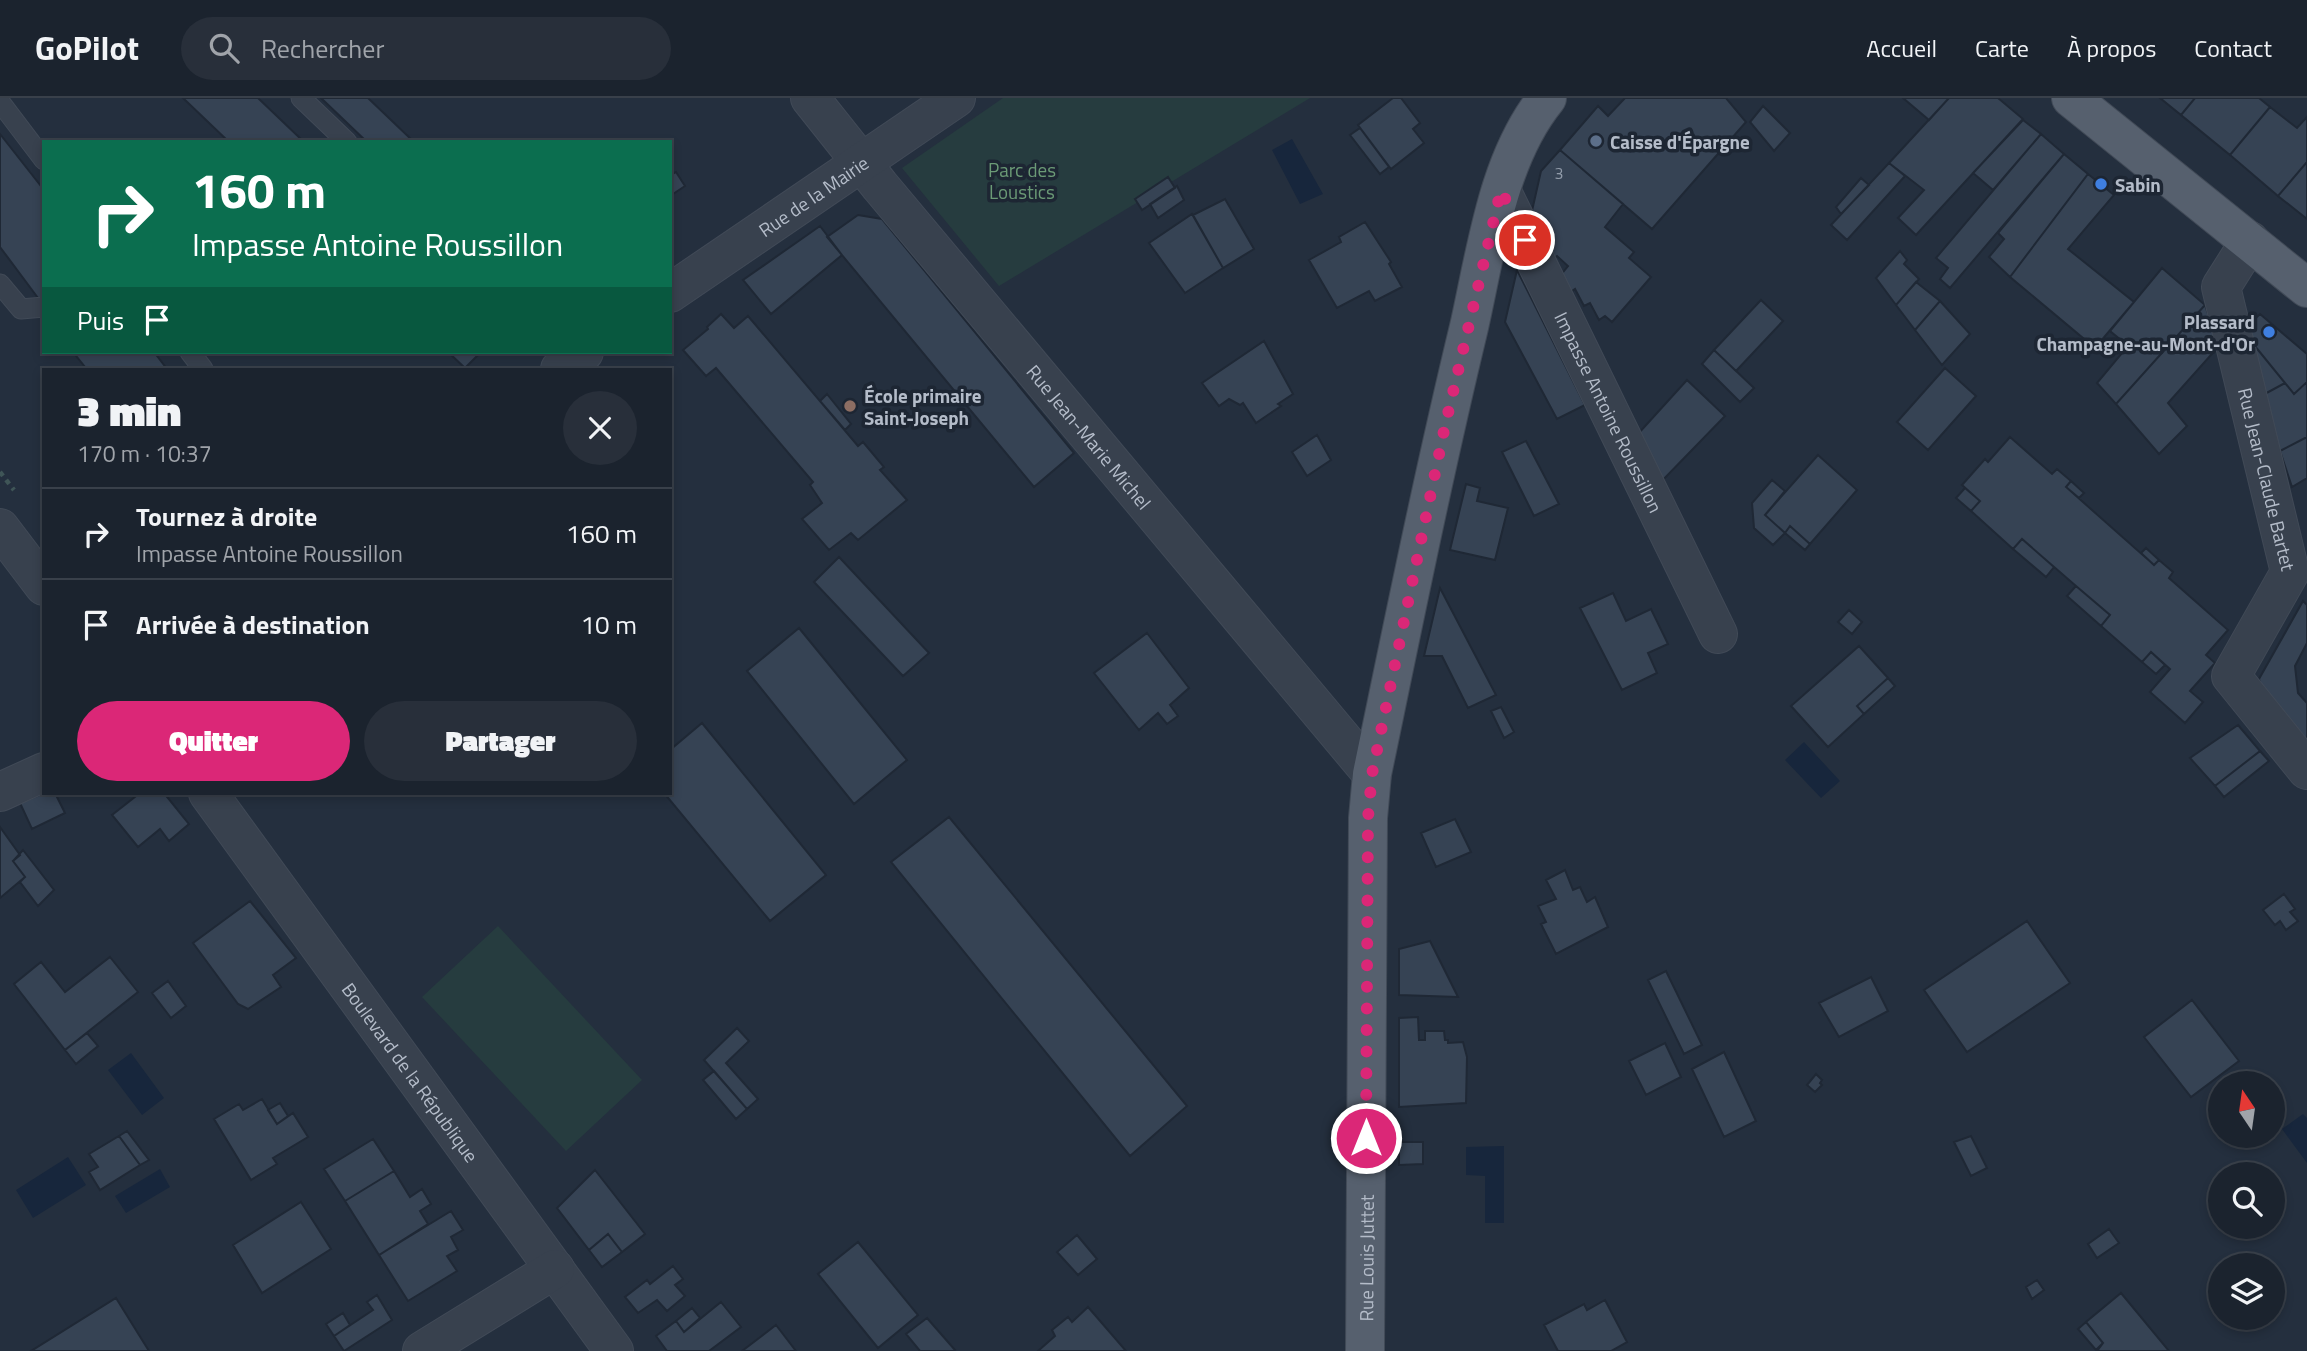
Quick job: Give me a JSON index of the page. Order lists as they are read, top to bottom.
{
  "streets": {
    "main road": ["Rue Louis Juttet"],
    "street": [
      "Rue de la Mairie",
      "Impasse Antoine Roussillon",
      "Rue Jean-Marie Michel",
      "Rue Jean-Claude Bartet",
      "Boulevard de la République"
    ]
  },
  "crossings": [
    ["Rue de la Mairie", "Rue Jean-Marie Michel"],
    ["Impasse Antoine Roussillon", "Rue Louis Juttet"],
    ["Rue Jean-Marie Michel", "Rue Louis Juttet"]
  ],
  "parks": ["Parc des Loustics"],
  "places": [
    "Caisse d'Épargne",
    "Sabin",
    "Plassard Champagne-au-Mont-d'Or",
    "École primaire Saint-Joseph"
  ],
  "house_numbers": ["3"],
  "north": "top",
  "page": {
    "header": "GoPilot",
    "search": "Rechercher",
    "nav": [
      "Accueil",
      "Carte",
      "À propos",
      "Contact"
    ],
    "turn": ["160 m", "Impasse Antoine Roussillon"],
    "then": "Puis",
    "heading": ["3 min", "170 m · 10:37"],
    "list": [
      {
        "name": "Tournez à droite",
        "note": "Impasse Antoine Roussillon",
        "value": "160 m"
      },
      {
        "name": "Arrivée à destination",
        "value": "10 m"
      }
    ],
    "buttons": ["Quitter", "Partager"]
  }
}
